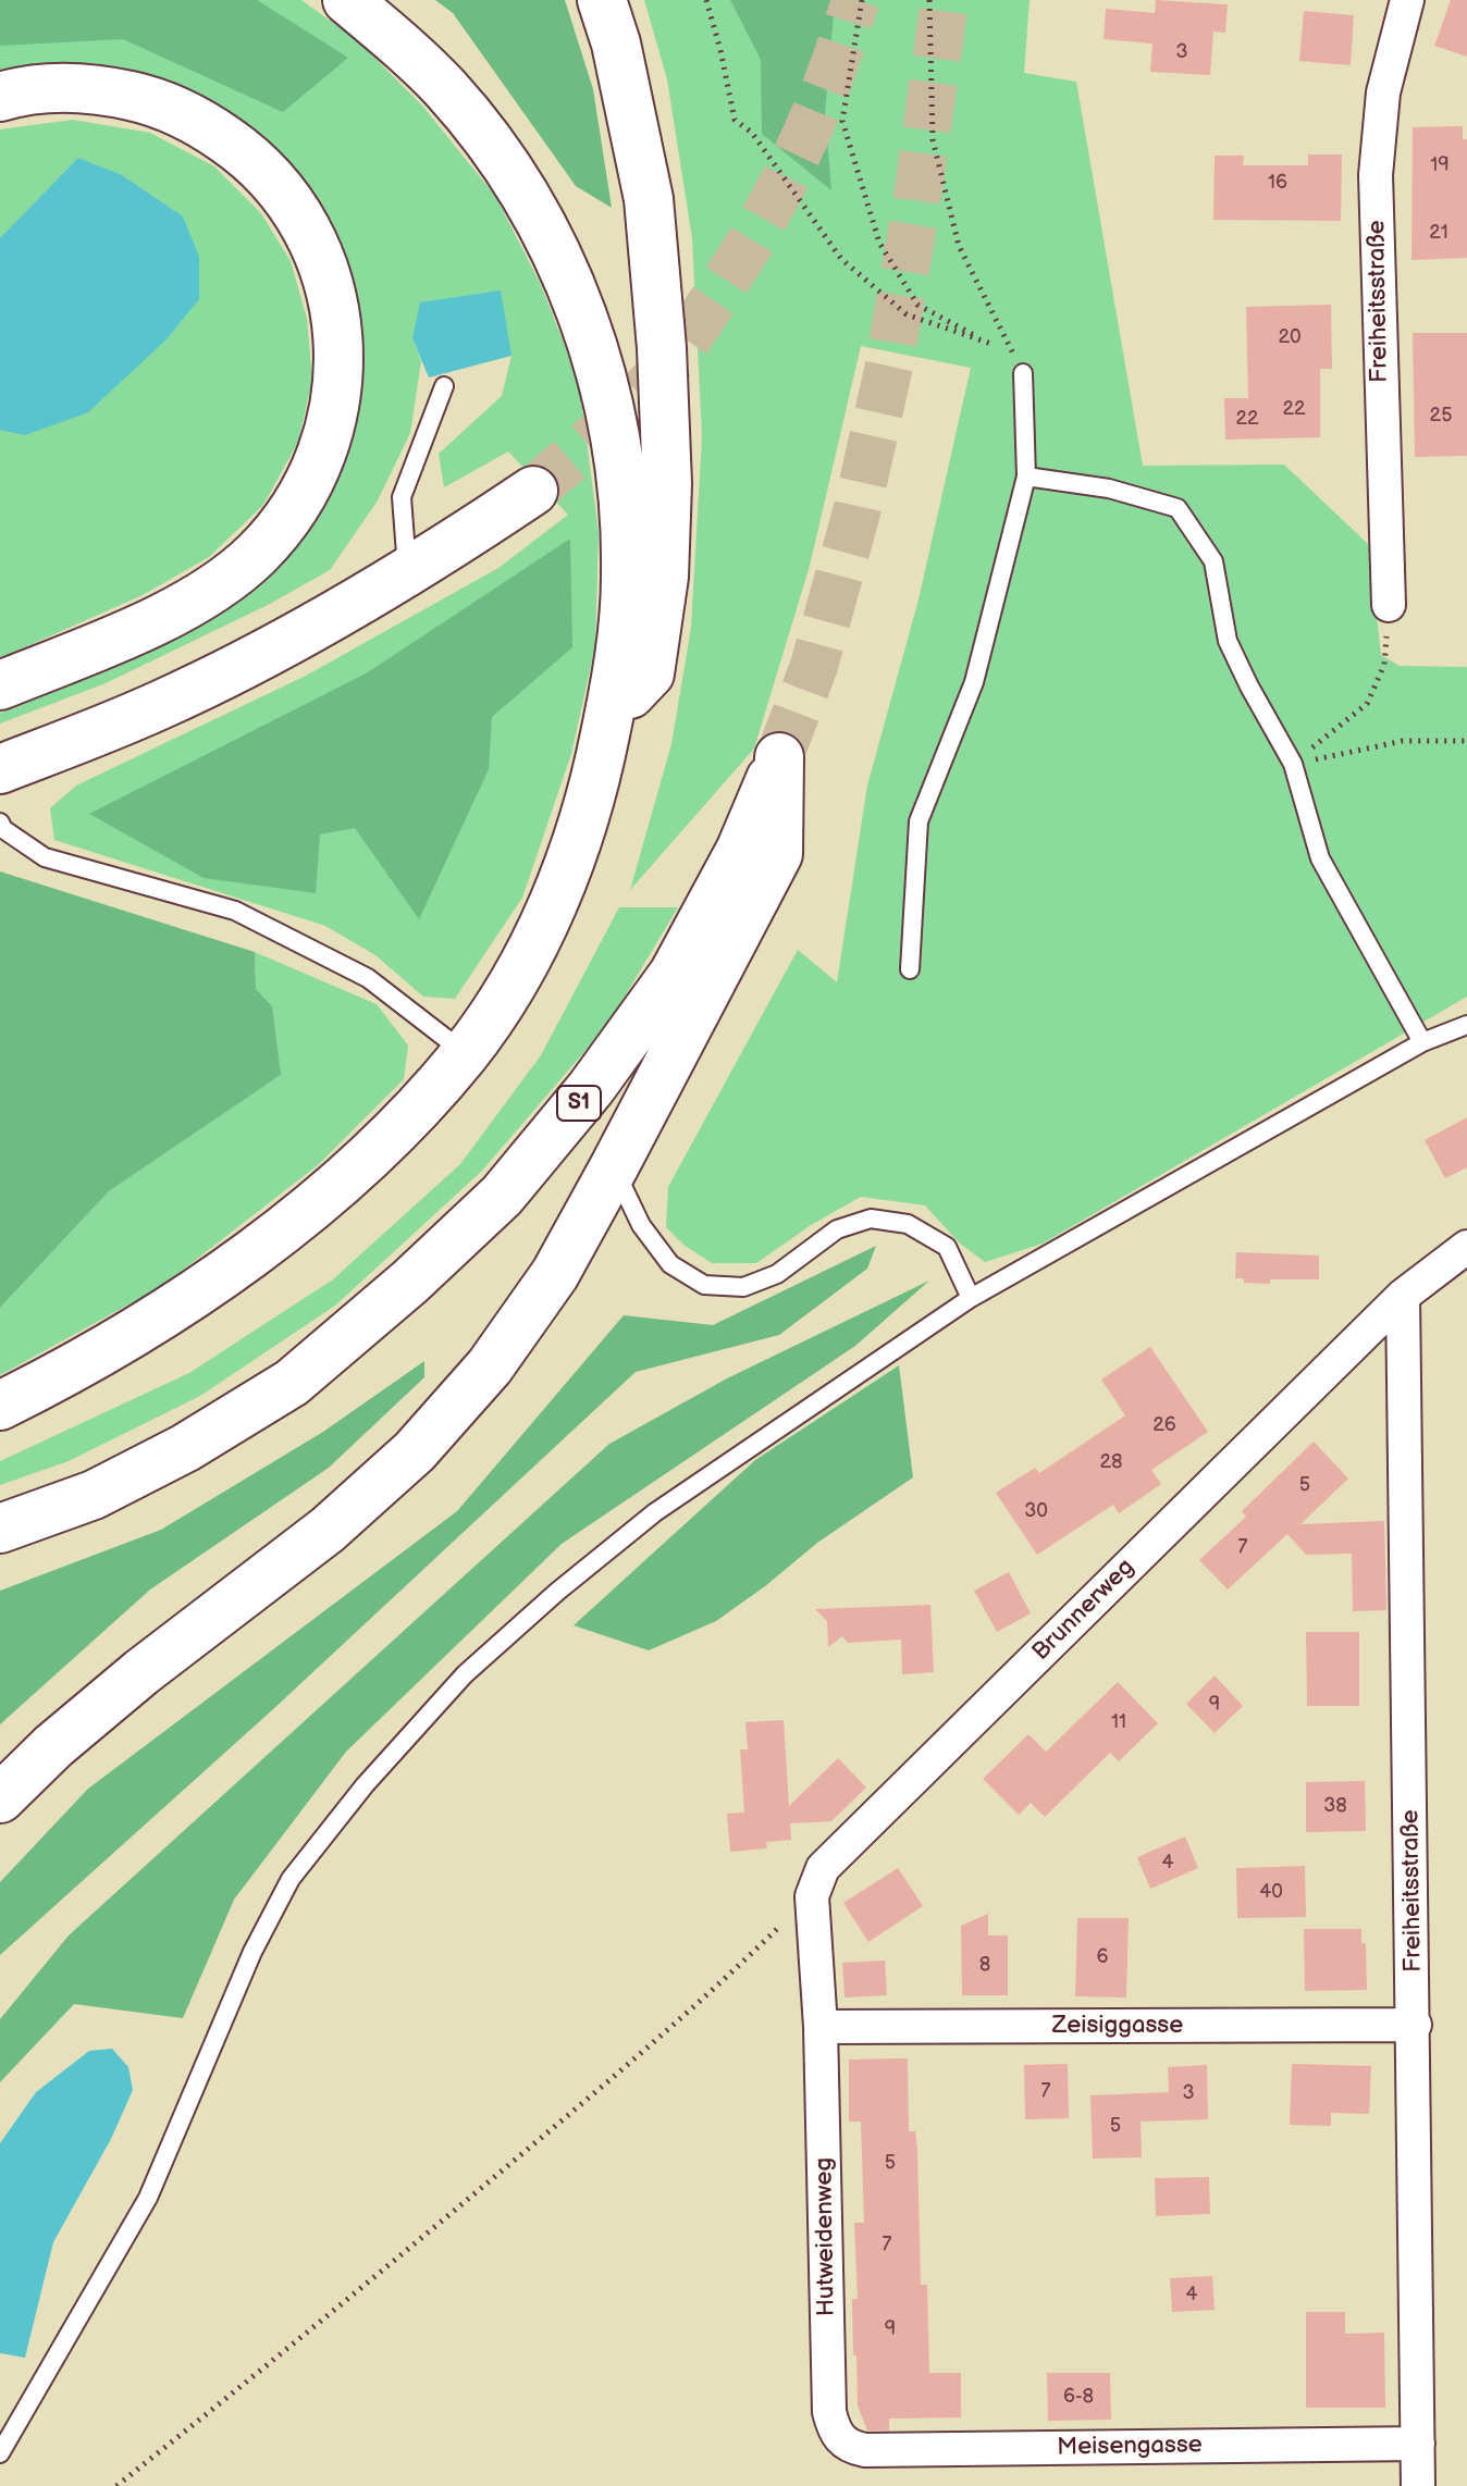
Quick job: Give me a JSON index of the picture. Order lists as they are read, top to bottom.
{
  "streets": {
    "highway": ["S1"],
    "street": [
      "Freiheitsstraße",
      "Brunnerweg",
      "Zeisiggasse",
      "Hutweidenweg",
      "Meisengasse"
    ]
  },
  "crossings": [
    ["Freiheitsstraße", "Brunnerweg"],
    ["Freiheitsstraße", "Zeisiggasse"],
    ["Freiheitsstraße", "Meisengasse"],
    ["Zeisiggasse", "Hutweidenweg"],
    ["Hutweidenweg", "Meisengasse"]
  ],
  "house_numbers": [
    "3",
    "19",
    "16",
    "21",
    "20",
    "22",
    "25",
    "22",
    "26",
    "28",
    "5",
    "30",
    "7",
    "9",
    "11",
    "38",
    "4",
    "40",
    "6",
    "8",
    "7",
    "3",
    "5",
    "5",
    "7",
    "4",
    "9",
    "6-8"
  ]
}
